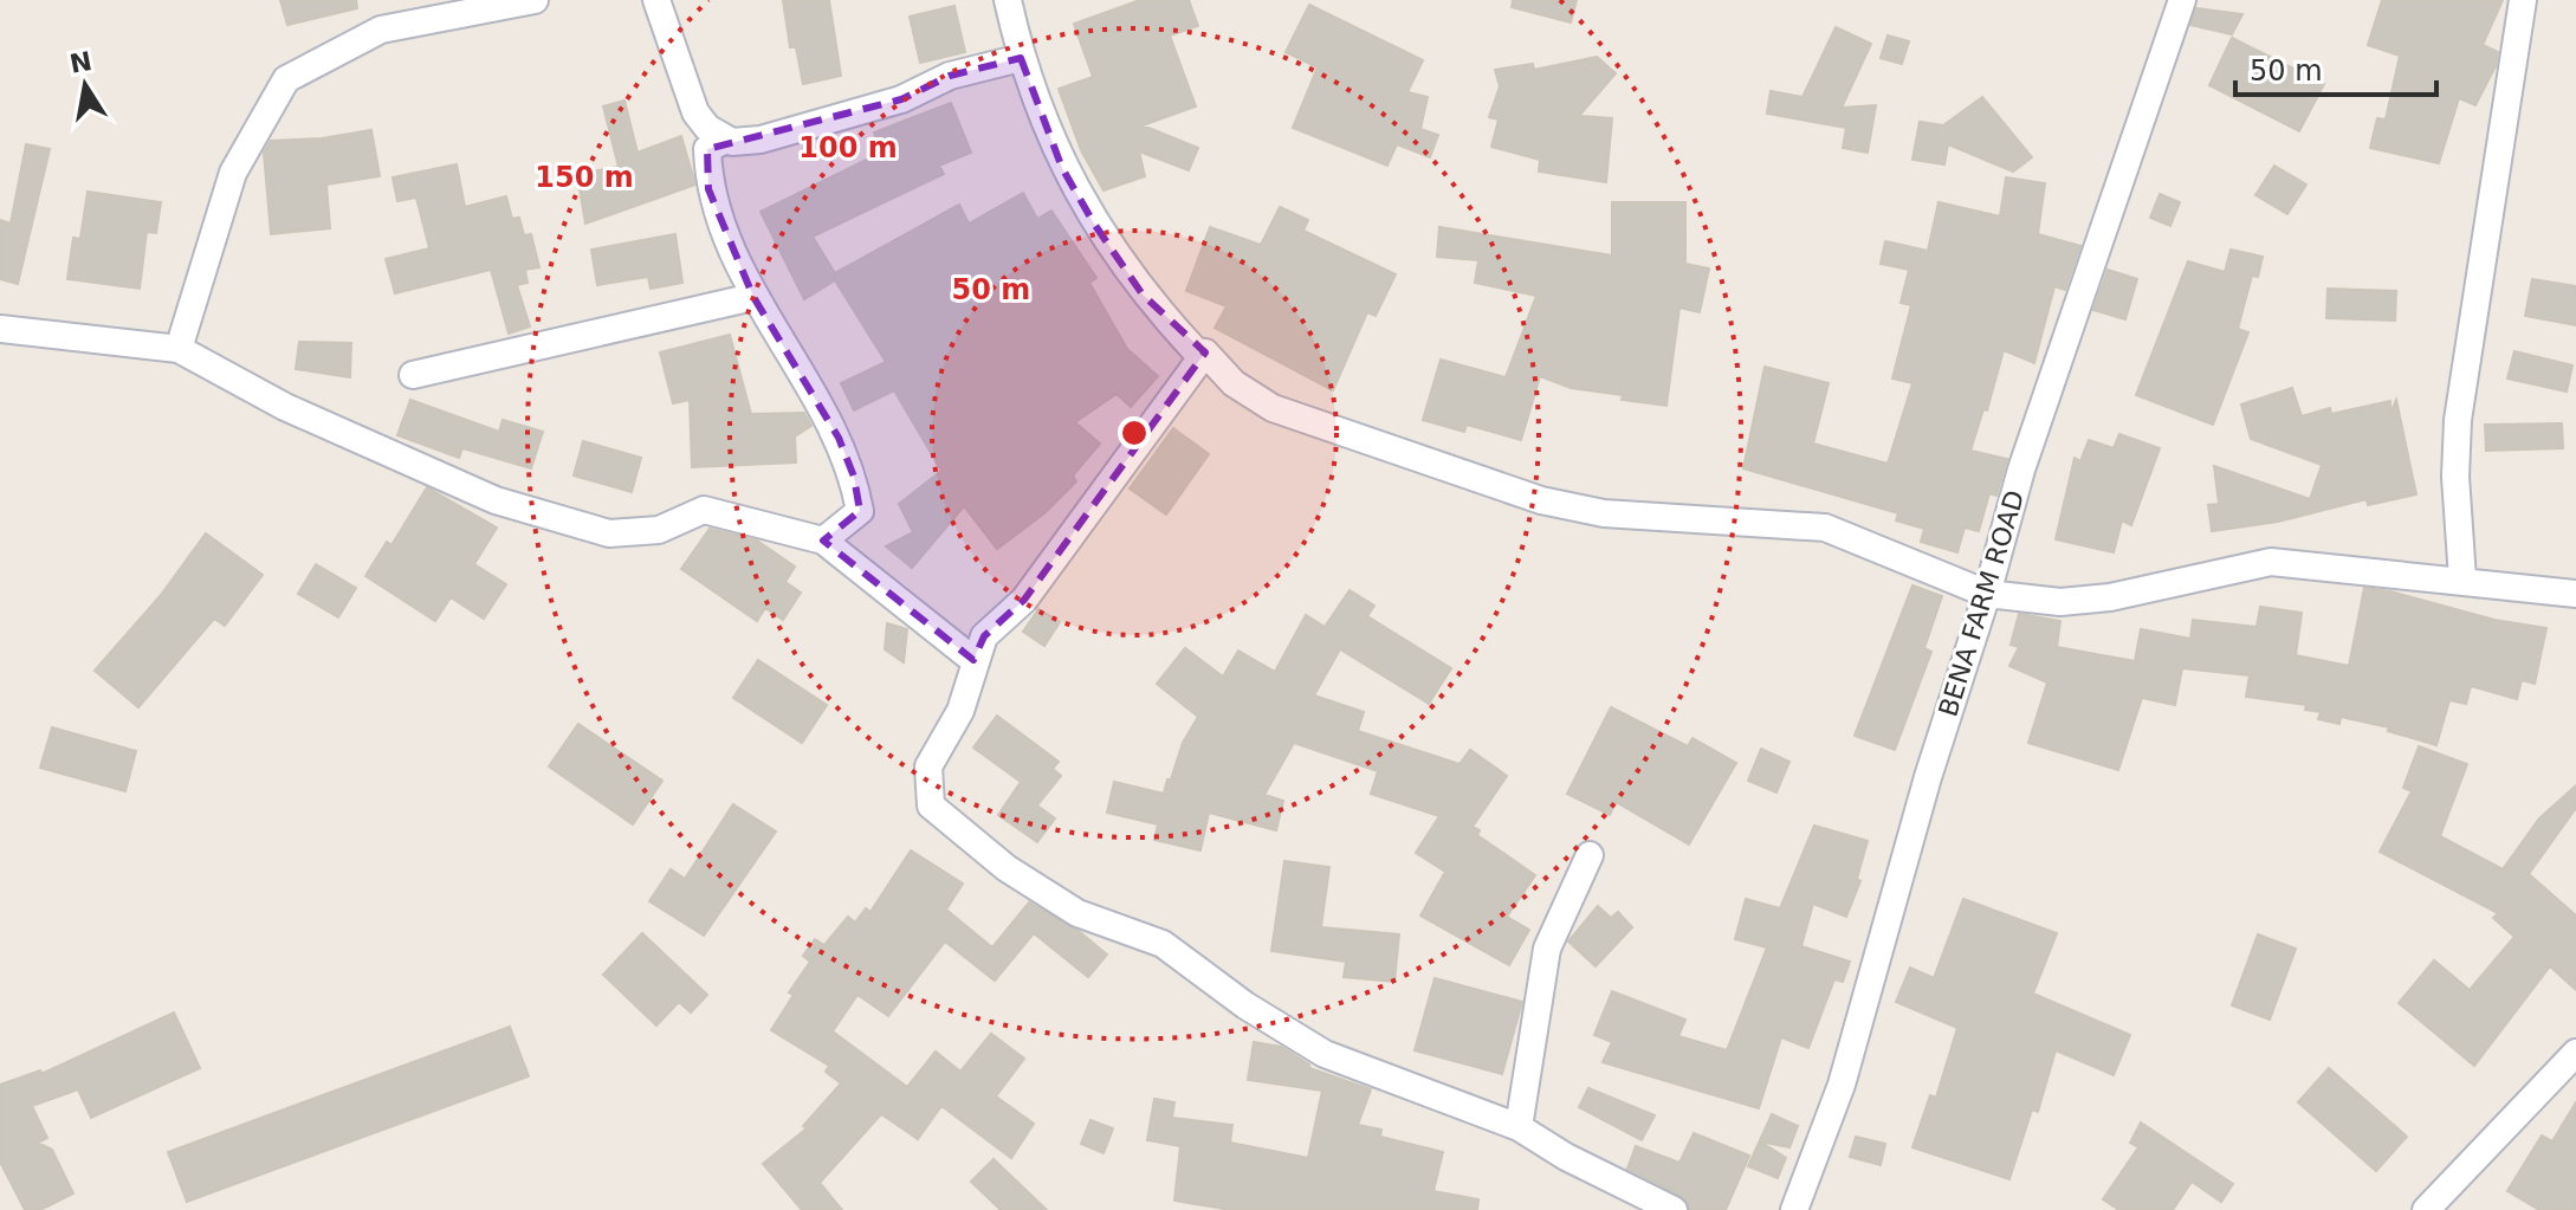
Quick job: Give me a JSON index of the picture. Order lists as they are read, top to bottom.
{
  "streets": {
    "street": ["BENA FARM ROAD"]
  },
  "scale_bar": "50 m",
  "north": "top",
  "rings": ["100 m", "150 m", "50 m"]
}
